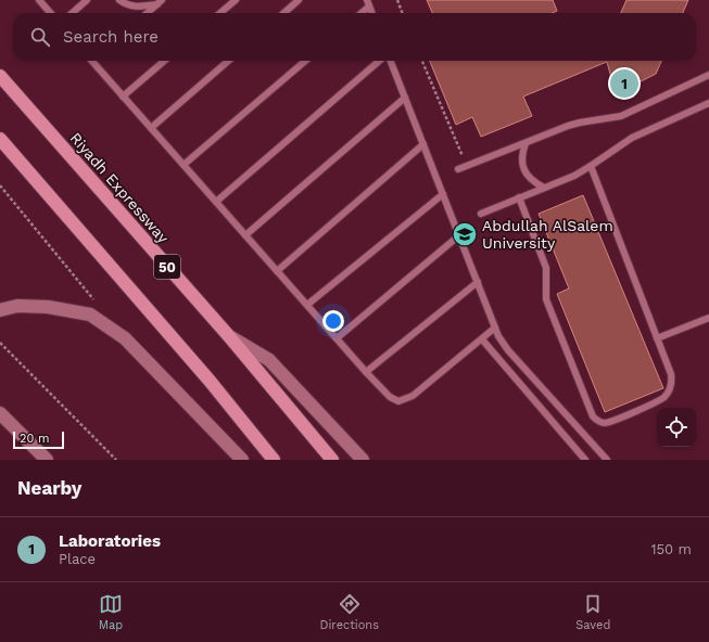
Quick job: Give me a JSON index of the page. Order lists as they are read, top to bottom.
{
  "streets": {
    "highway": ["Riyadh Expressway", "50"]
  },
  "places": {
    "school or university": ["Abdullah AlSalem University"]
  },
  "scale_bar": "20 m",
  "page": {
    "search": "Search here",
    "pins": "1",
    "scale": "20 m",
    "heading": "Nearby",
    "list": [
      {
        "mark": "1",
        "name": "Laboratories",
        "note": "Place",
        "value": "150 m"
      }
    ],
    "nav": ["Map", "Directions", "Saved"]
  }
}
